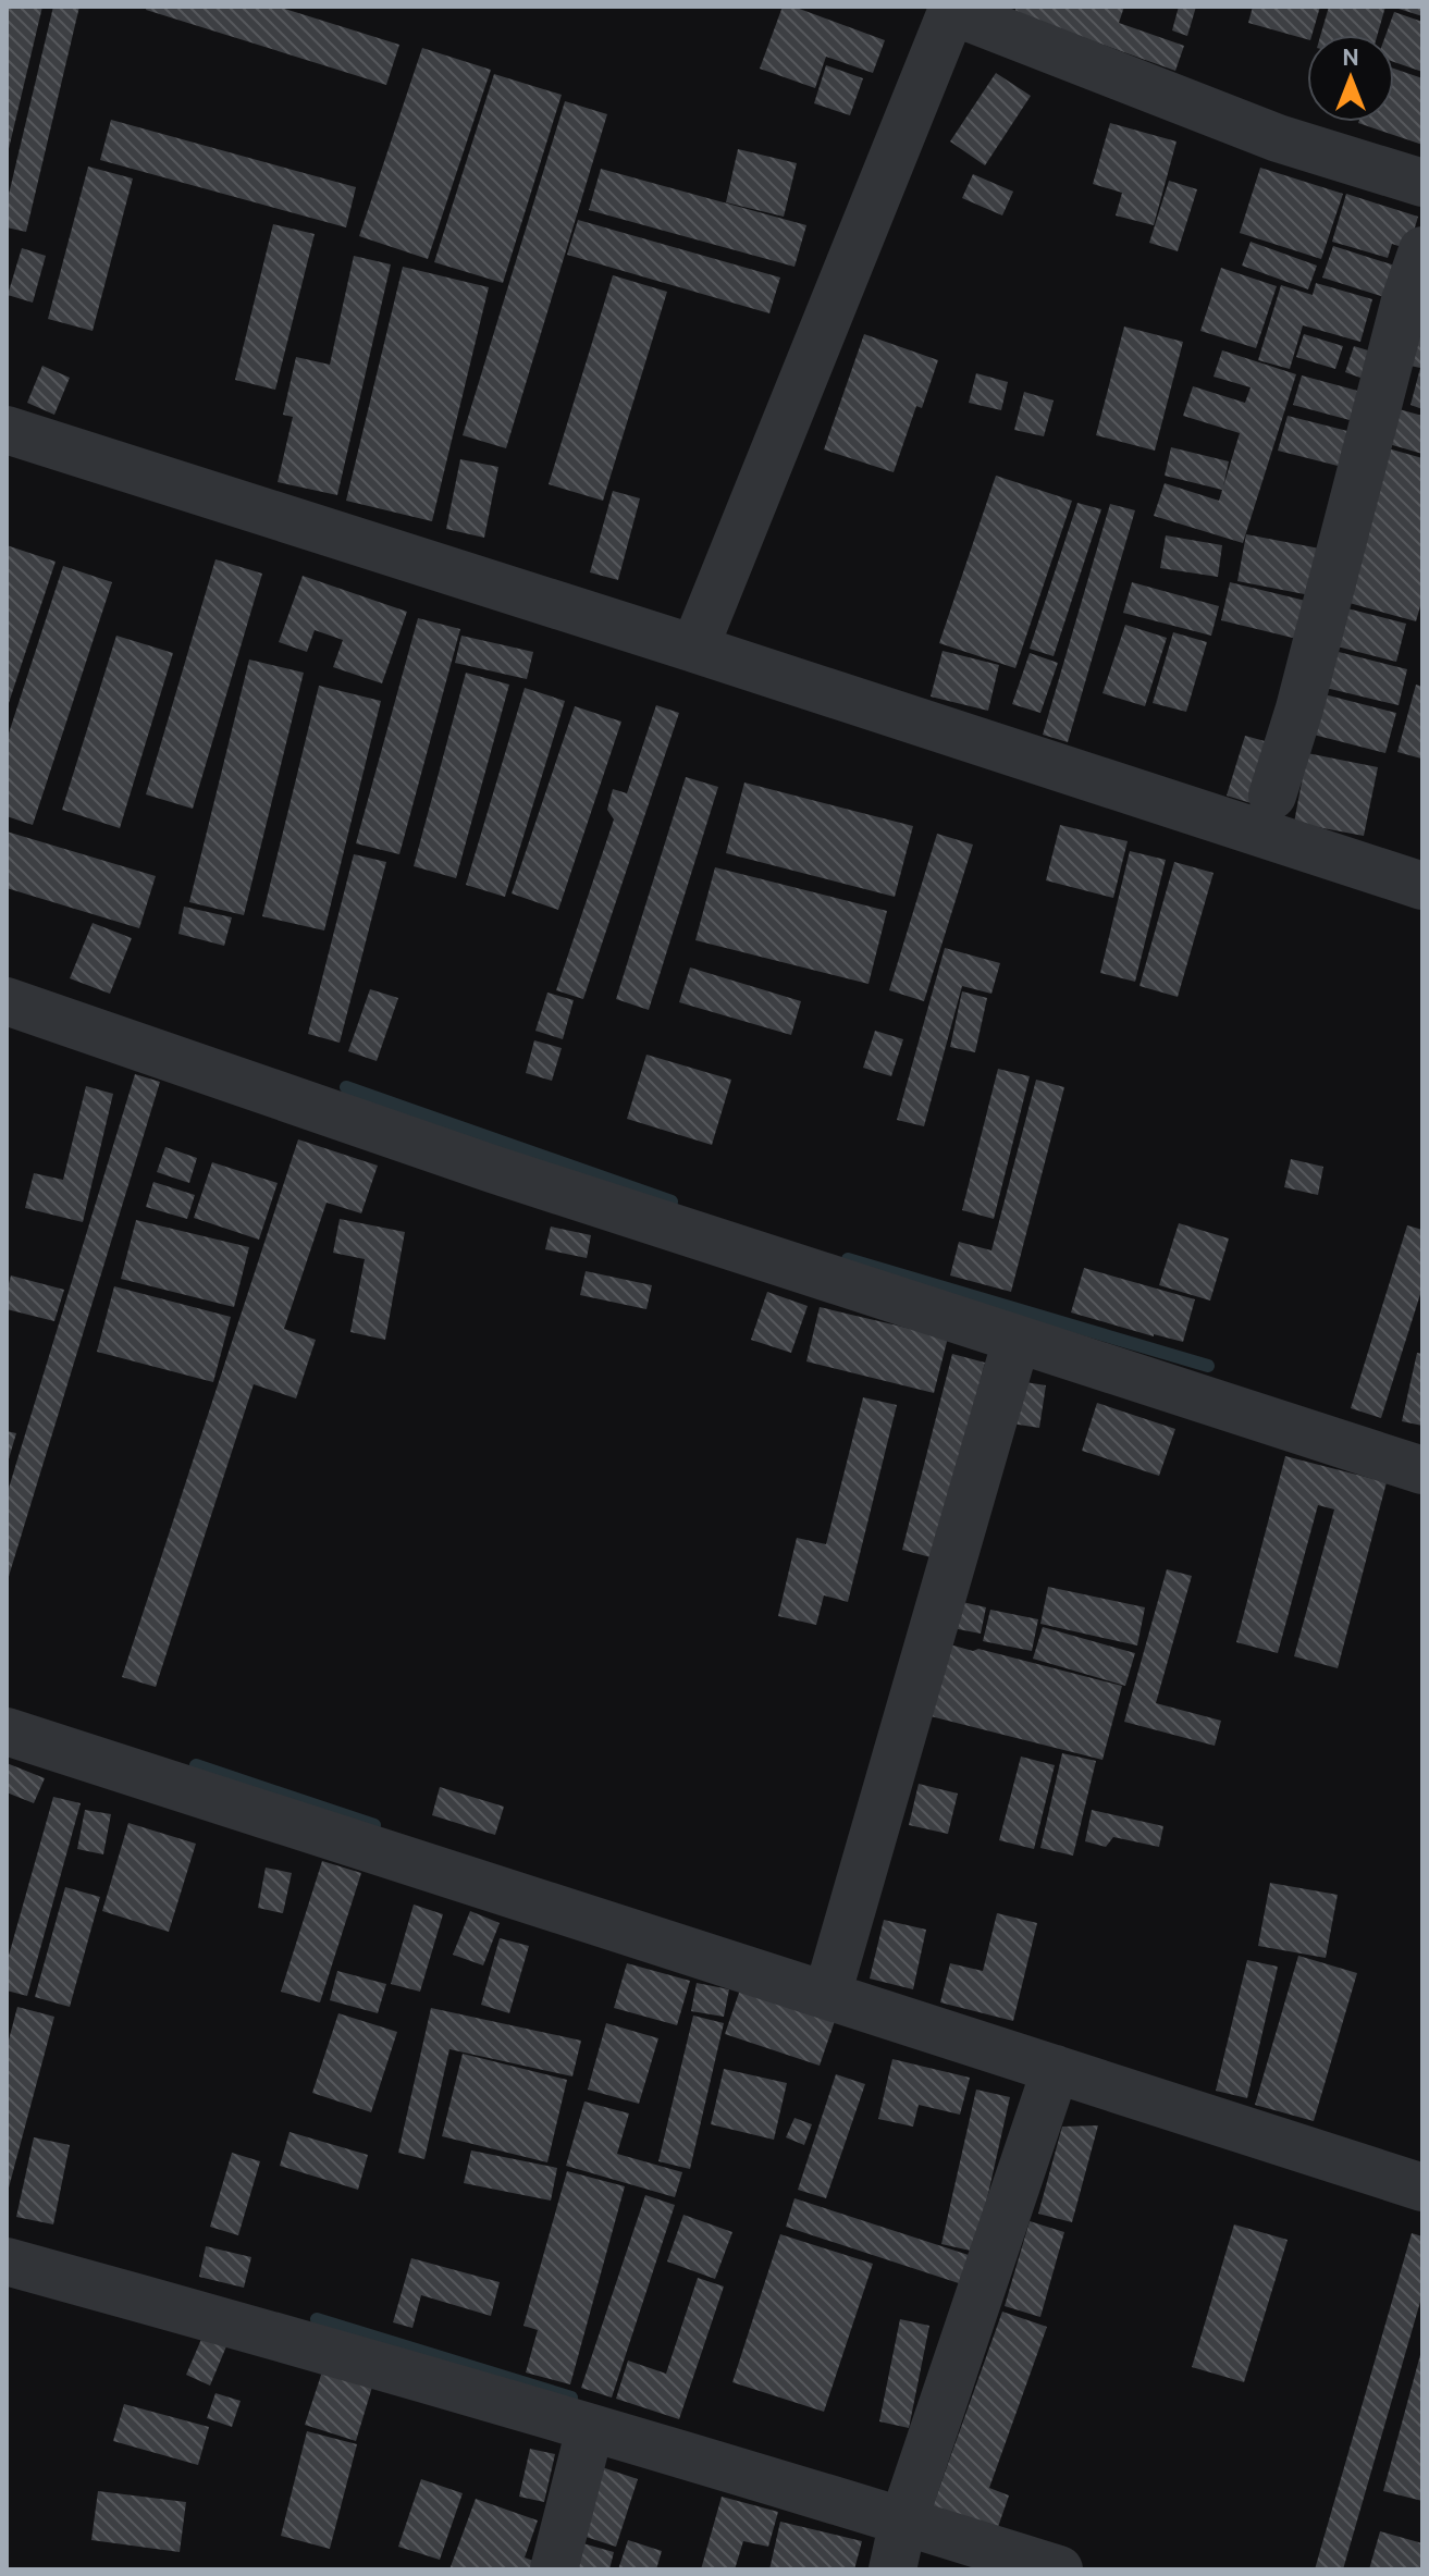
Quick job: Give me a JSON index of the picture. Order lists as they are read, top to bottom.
{
  "north": "top"
}
